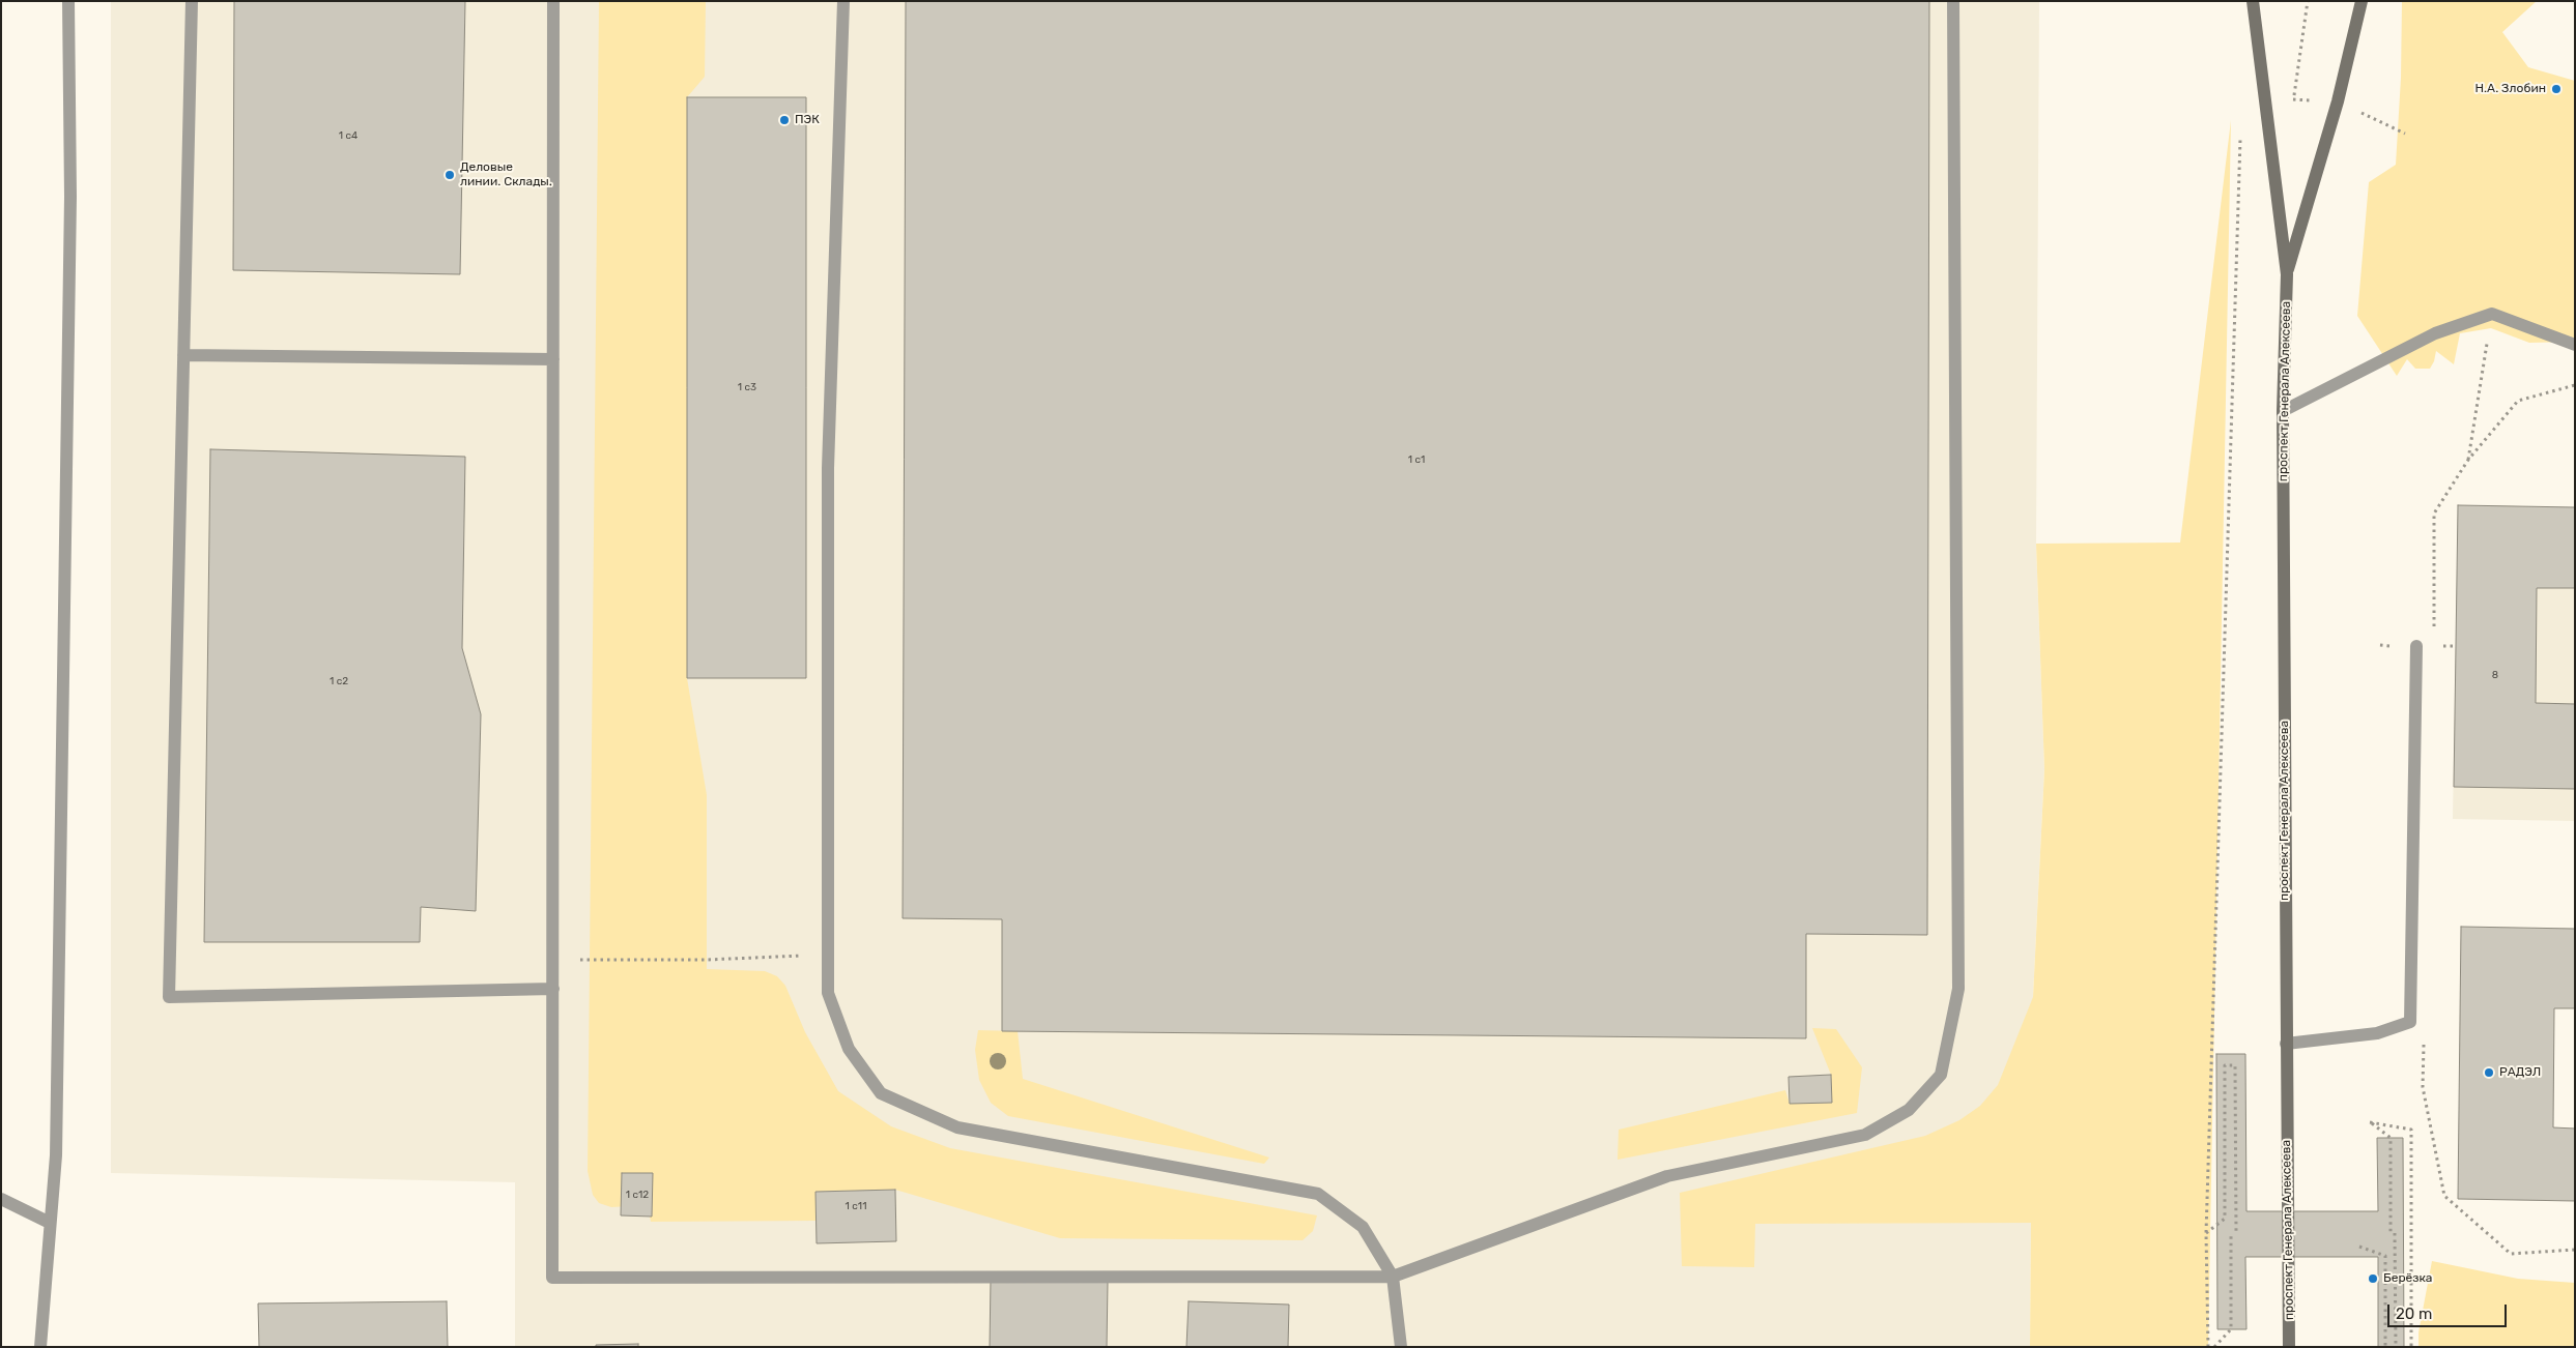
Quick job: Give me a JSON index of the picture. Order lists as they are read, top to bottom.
{
  "streets": {
    "main road": ["проспект Генерала Алексеева"]
  },
  "places": [
    "Н.А. Злобин",
    "ПЭК",
    "Деловые линии. Склады.",
    "РАДЭЛ",
    "Берёзка"
  ],
  "house_numbers": [
    "1 с4",
    "1 с3",
    "1 с1",
    "8",
    "1 с2",
    "1 с12",
    "1 с11"
  ],
  "scale_bar": "20 m"
}
